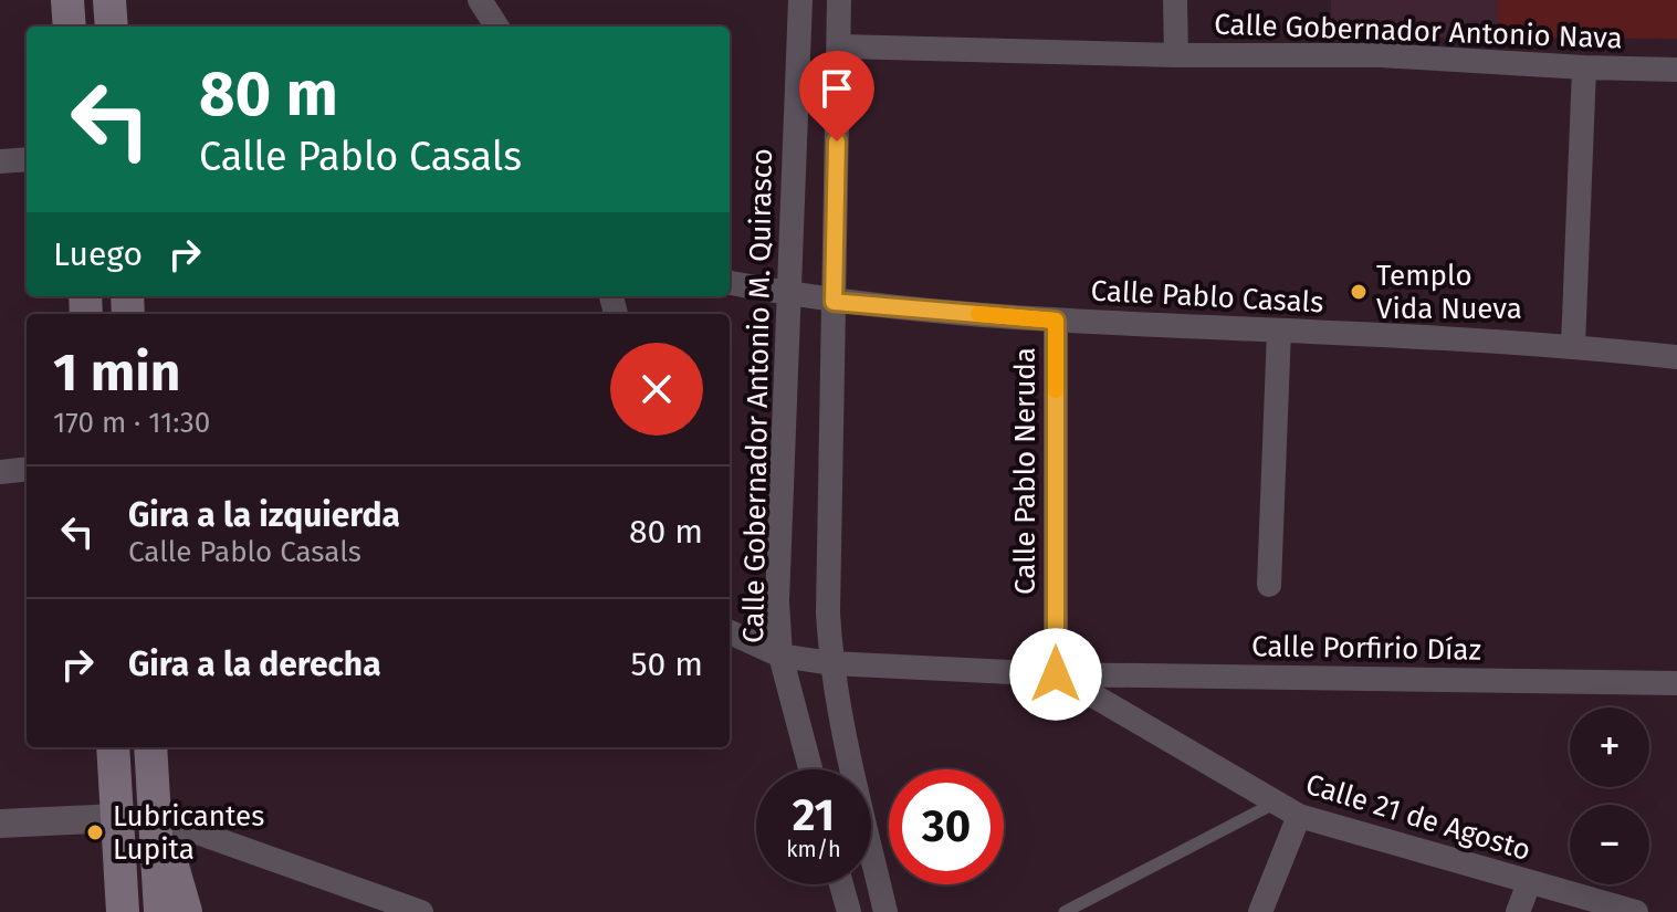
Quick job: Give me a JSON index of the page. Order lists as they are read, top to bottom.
{
  "streets": {
    "street": [
      "Calle Gobernador Antonio Nava",
      "Calle Pablo Casals",
      "Calle Gobernador Antonio M. Quirasco",
      "Calle Pablo Neruda",
      "Calle Porfirio Díaz",
      "Calle 21 de Agosto"
    ]
  },
  "crossings": [
    ["Calle Pablo Casals", "Calle Gobernador Antonio M. Quirasco"],
    ["Calle Pablo Casals", "Calle Pablo Neruda"],
    ["Calle Gobernador Antonio M. Quirasco", "Calle Porfirio Díaz"],
    ["Calle Pablo Neruda", "Calle Porfirio Díaz"],
    ["Calle Pablo Neruda", "Calle 21 de Agosto"],
    ["Calle Porfirio Díaz", "Calle 21 de Agosto"]
  ],
  "places": ["Templo Vida Nueva", "Lubricantes Lupita"],
  "page": {
    "turn": ["80 m", "Calle Pablo Casals"],
    "then": "Luego",
    "heading": ["1 min", "170 m · 11:30"],
    "list": [
      {
        "name": "Gira a la izquierda",
        "note": "Calle Pablo Casals",
        "value": "80 m"
      },
      {
        "name": "Gira a la derecha",
        "value": "50 m"
      }
    ],
    "map_buttons": ["+", "−"],
    "speed": "21 km/h",
    "limit": "30"
  }
}
